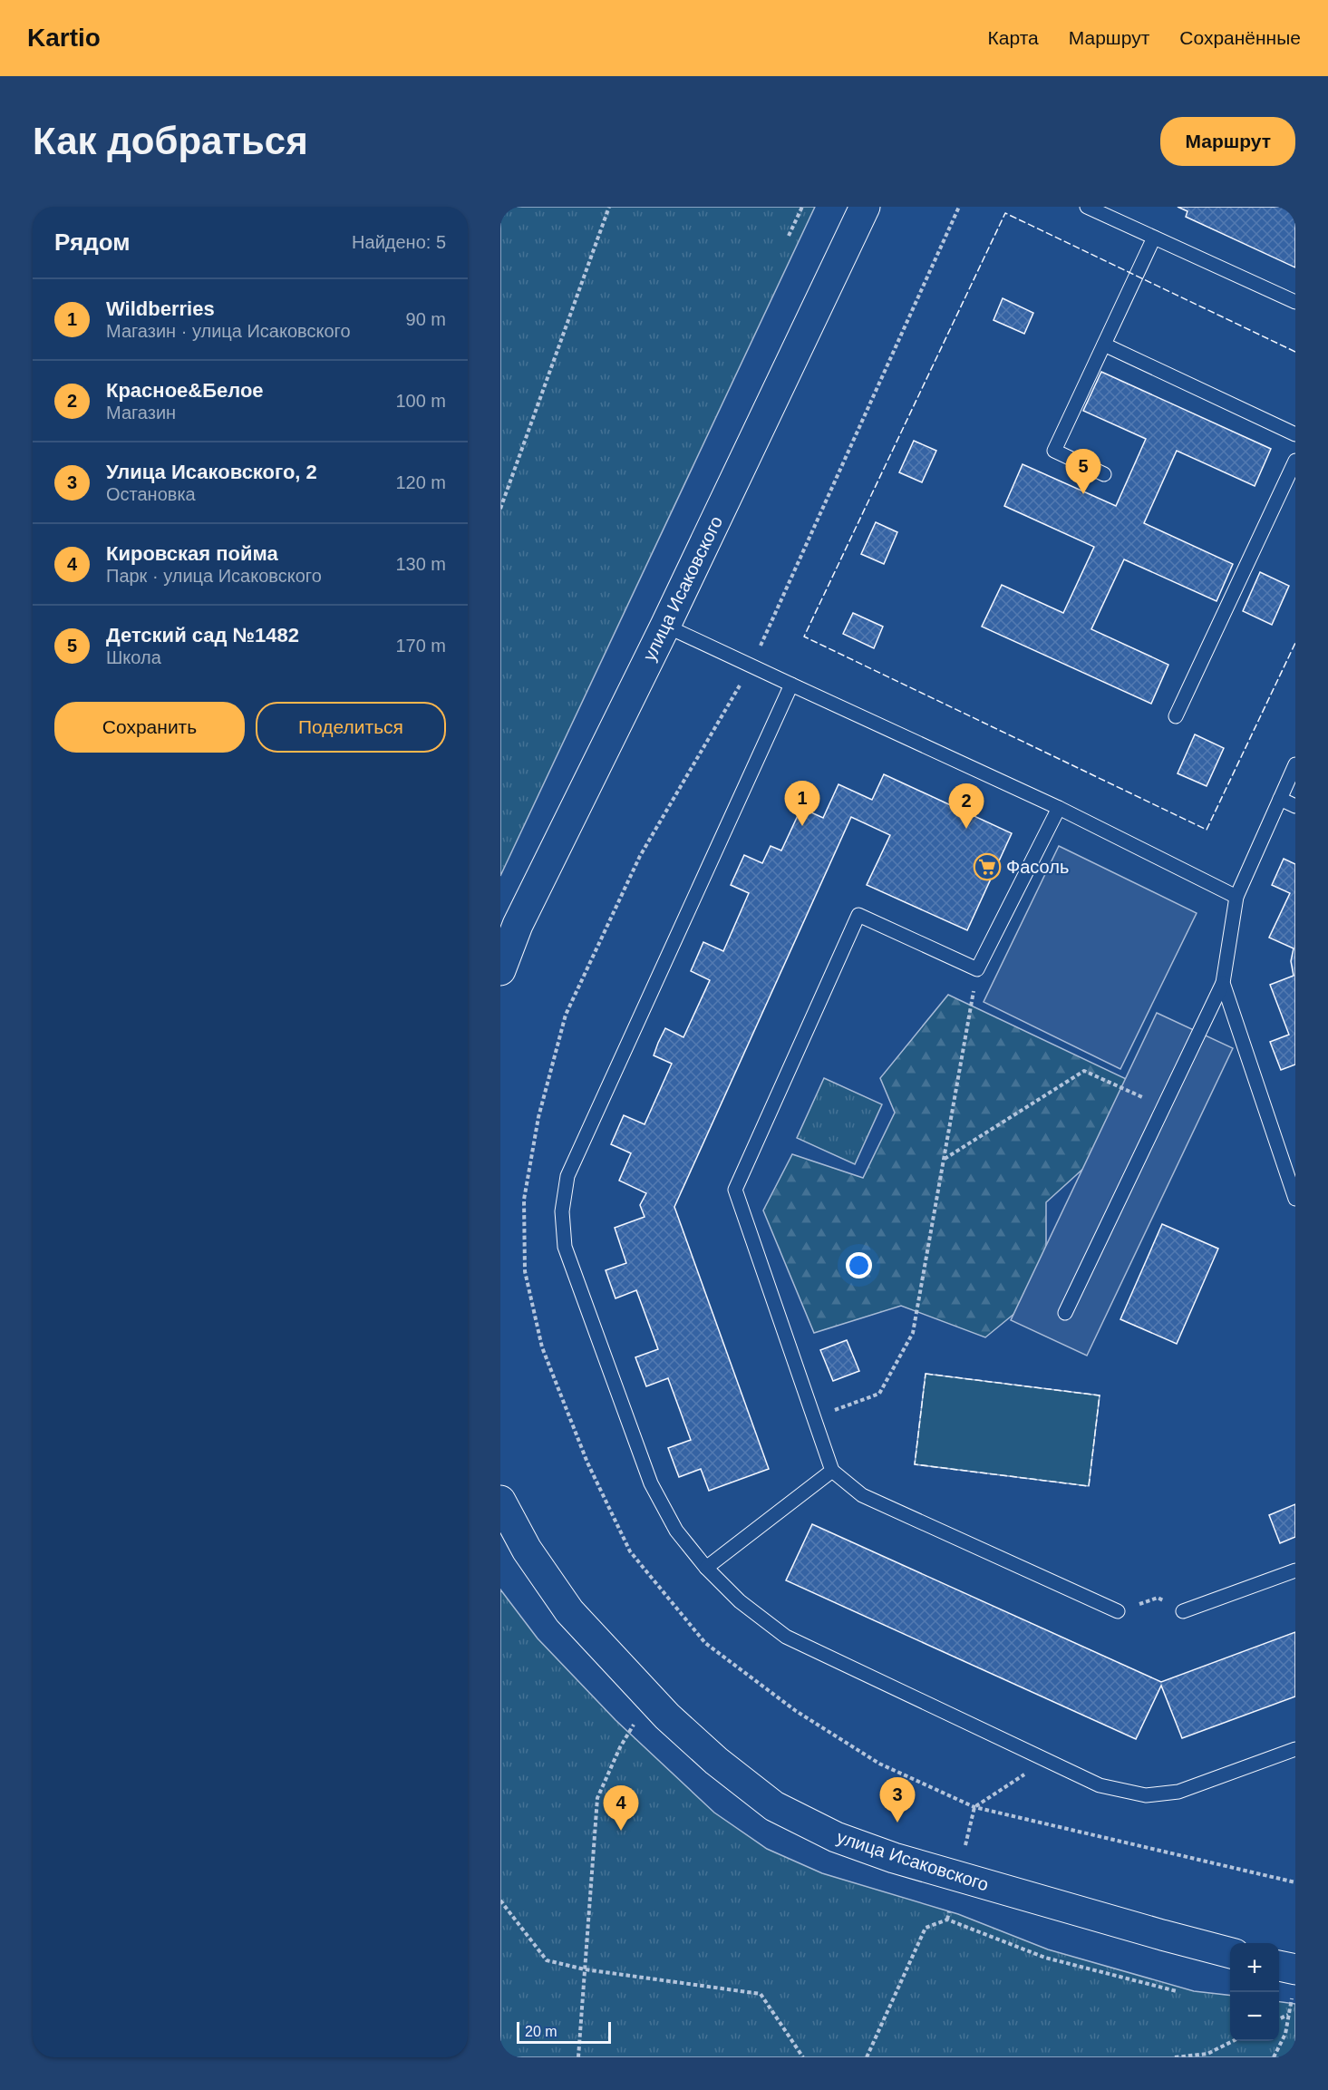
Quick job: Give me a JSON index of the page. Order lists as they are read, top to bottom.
{
  "streets": {
    "street": ["улица Исаковского"]
  },
  "places": {
    "supermarket": ["Фасоль"]
  },
  "scale_bar": "20 m",
  "page": {
    "header": "Kartio",
    "nav": ["Карта", "Маршрут", "Сохранённые"],
    "buttons": [
      "Маршрут",
      ["Сохранить", "Поделиться"]
    ],
    "title": "Как добраться",
    "heading": ["Рядом", "Найдено: 5"],
    "list": [
      {
        "mark": "1",
        "name": "Wildberries",
        "note": "Магазин · улица Исаковского",
        "value": "90 m"
      },
      {
        "mark": "2",
        "name": "Красное&Белое",
        "note": "Магазин",
        "value": "100 m"
      },
      {
        "mark": "3",
        "name": "Улица Исаковского, 2",
        "note": "Остановка",
        "value": "120 m"
      },
      {
        "mark": "4",
        "name": "Кировская пойма",
        "note": "Парк · улица Исаковского",
        "value": "130 m"
      },
      {
        "mark": "5",
        "name": "Детский сад №1482",
        "note": "Школа",
        "value": "170 m"
      }
    ],
    "pins": [
      "5",
      "1",
      "2",
      "3",
      "4"
    ],
    "map_buttons": ["+", "−"],
    "scale": "20 m"
  }
}
